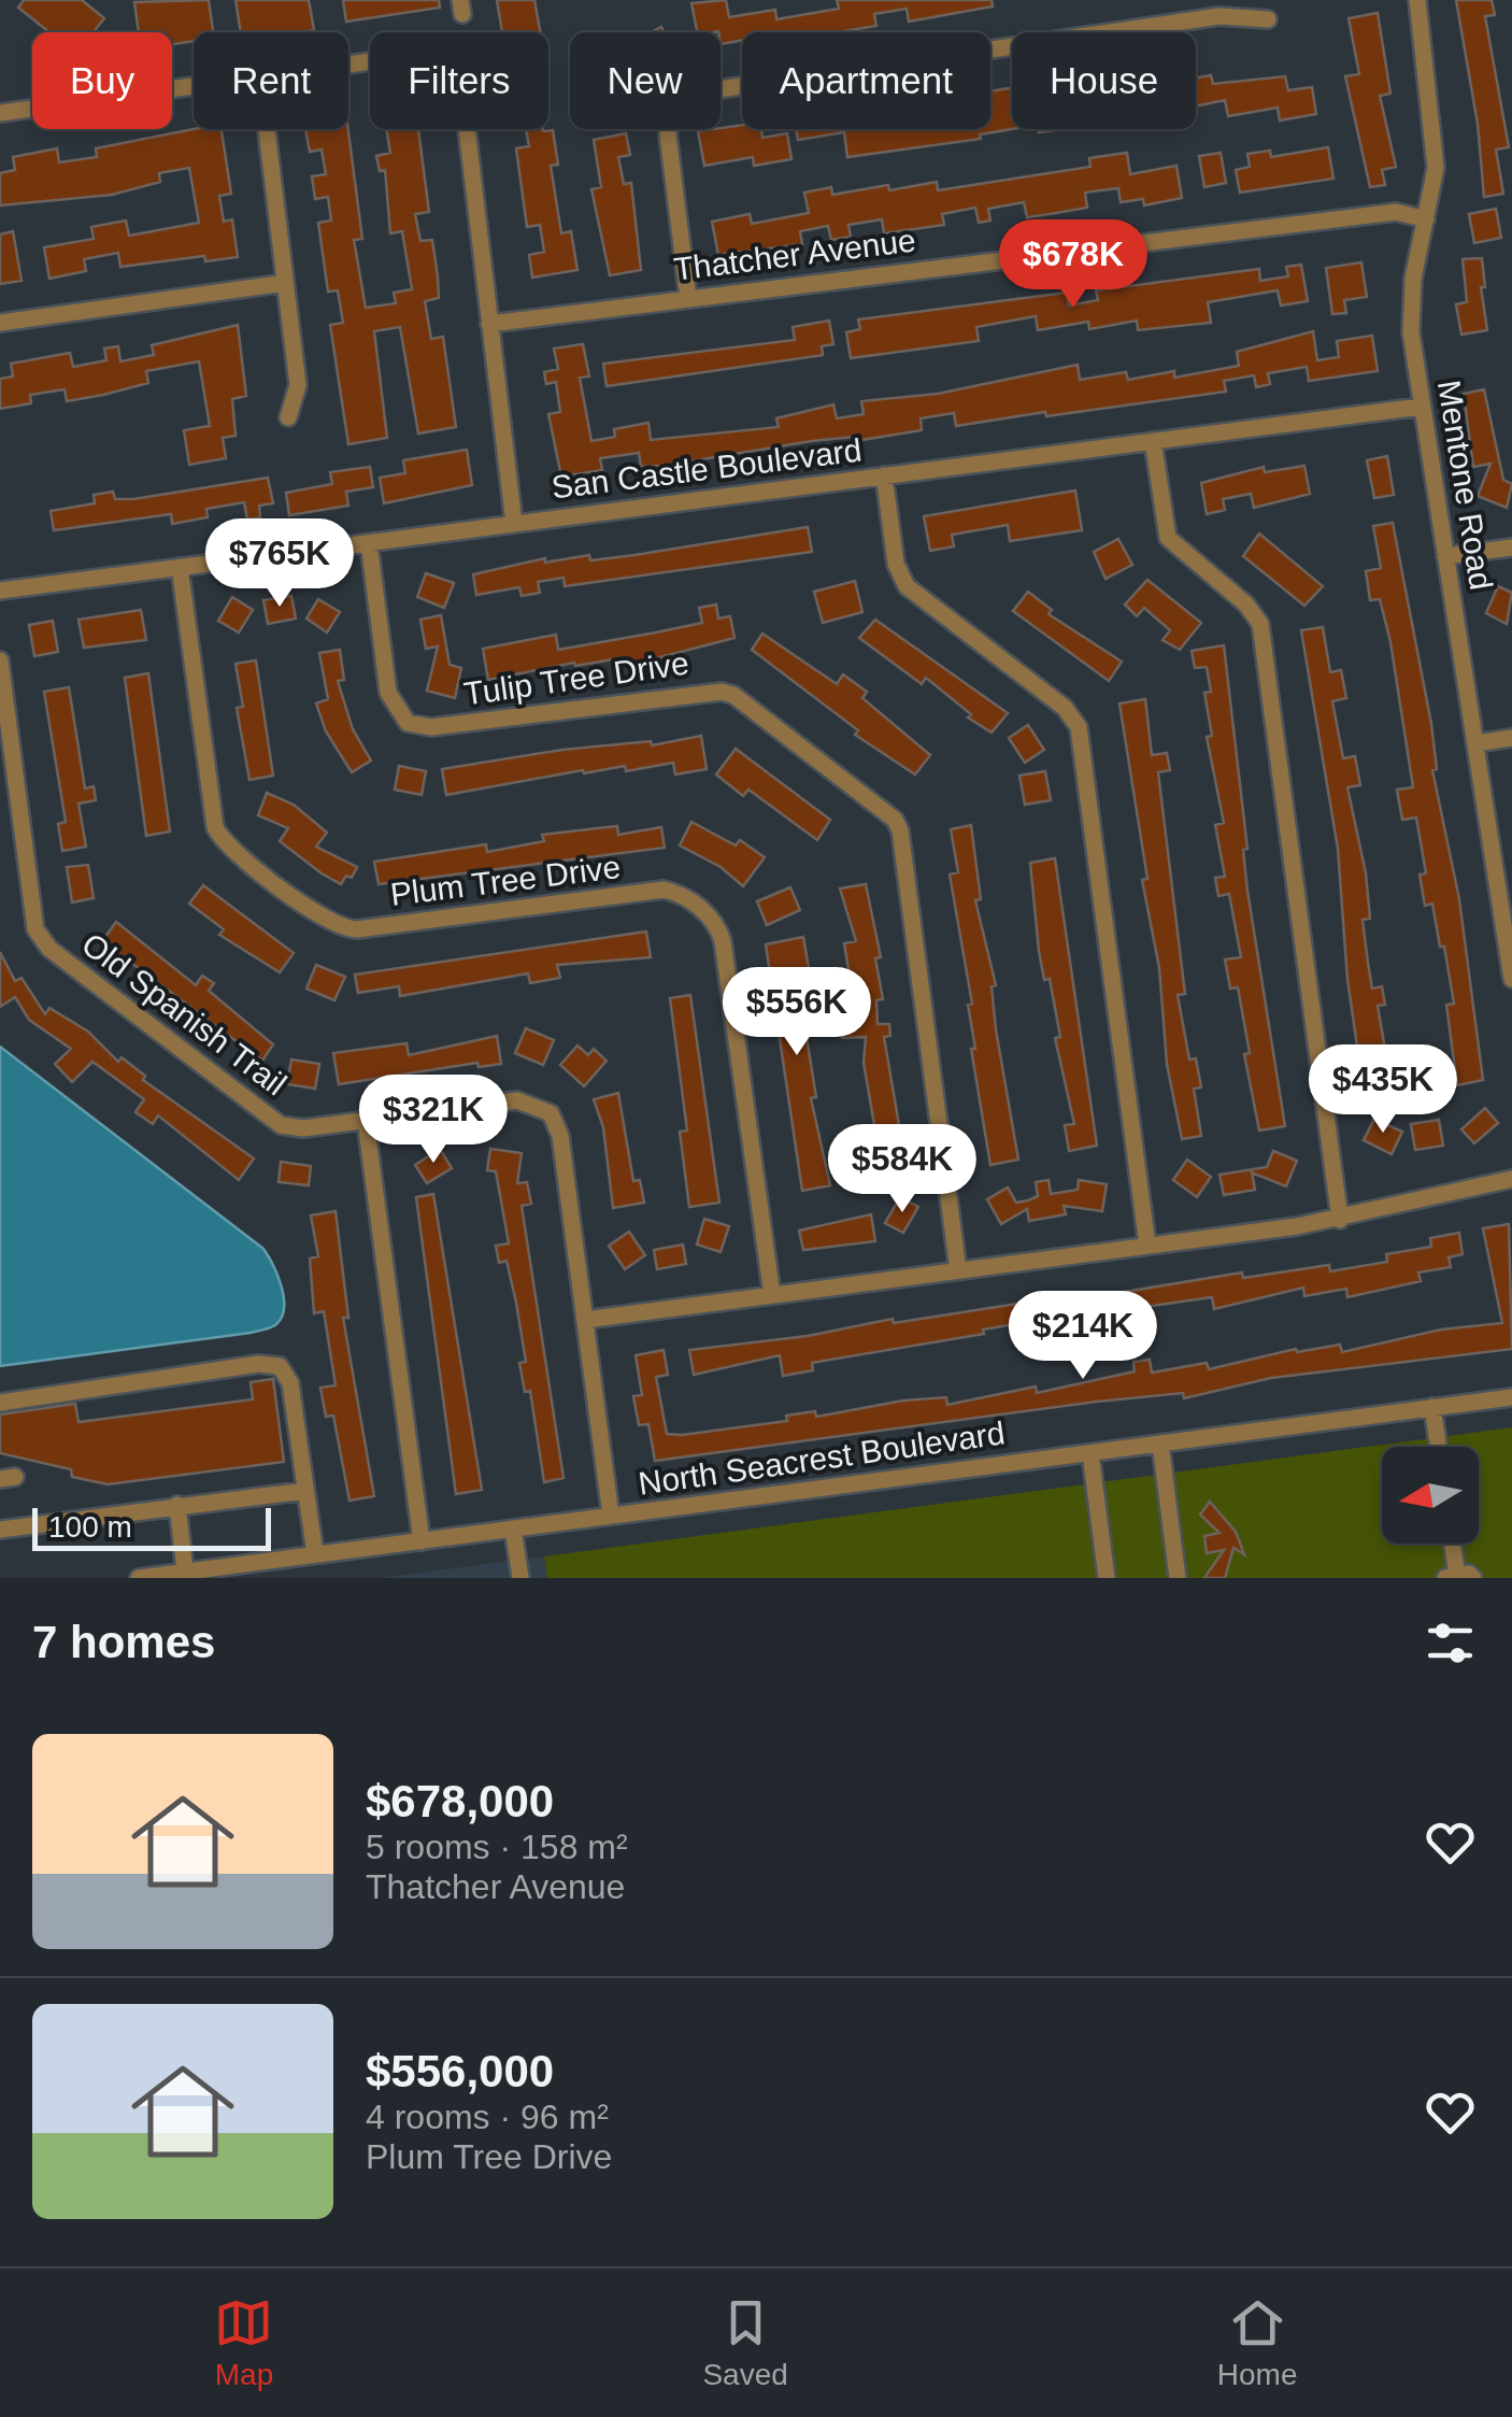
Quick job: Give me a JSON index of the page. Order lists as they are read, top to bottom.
{
  "streets": {
    "street": [
      "Thatcher Avenue",
      "San Castle Boulevard",
      "Mentone Road",
      "Tulip Tree Drive",
      "Plum Tree Drive",
      "Old Spanish Trail",
      "North Seacrest Boulevard"
    ]
  },
  "crossings": [
    ["Thatcher Avenue", "Mentone Road"],
    ["San Castle Boulevard", "Mentone Road"],
    ["San Castle Boulevard", "Tulip Tree Drive"],
    ["San Castle Boulevard", "Plum Tree Drive"],
    ["Old Spanish Trail", "North Seacrest Boulevard"]
  ],
  "scale_bar": "100 m",
  "north": "left",
  "page": {
    "chip": [
      "Buy",
      "Rent",
      "Filters",
      "New",
      "Apartment",
      "House"
    ],
    "price": [
      "$678K",
      "$765K",
      "$556K",
      "$435K",
      "$321K",
      "$584K",
      "$214K"
    ],
    "scale": "100 m",
    "heading": "7 homes",
    "list": [
      {
        "name": "$678,000",
        "note": "5 rooms · 158 m² · Thatcher Avenue"
      },
      {
        "name": "$556,000",
        "note": "4 rooms · 96 m² · Plum Tree Drive"
      }
    ],
    "tabs": ["Map", "Saved", "Home"]
  }
}
